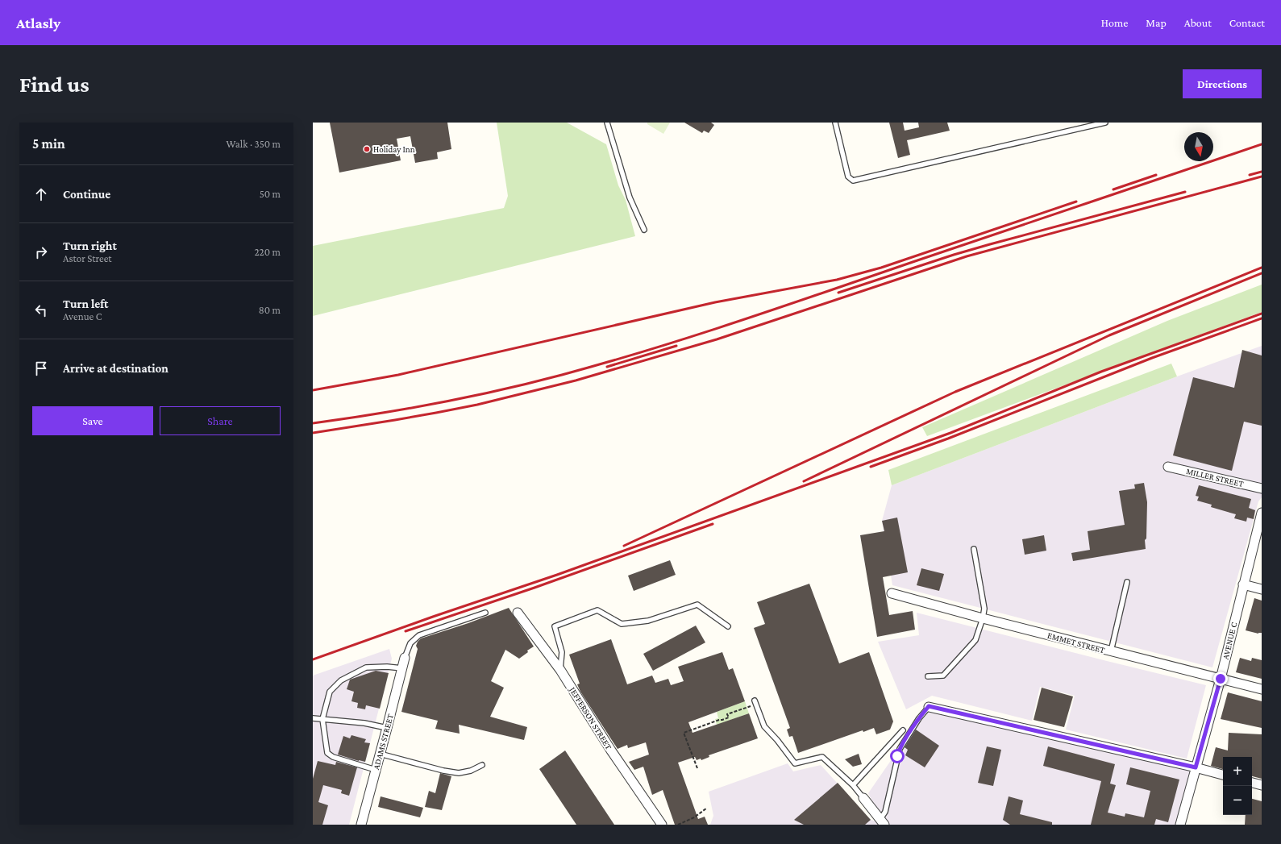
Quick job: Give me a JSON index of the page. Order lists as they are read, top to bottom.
{
  "streets": {
    "street": [
      "MILLER STREET",
      "AVENUE C",
      "EMMET STREET",
      "JEFFERSON STREET",
      "ADAMS STREET"
    ]
  },
  "crossings": [
    ["AVENUE C", "EMMET STREET"]
  ],
  "places": ["Holiday Inn"],
  "north": "bottom",
  "page": {
    "header": "Atlasly",
    "nav": [
      "Home",
      "Map",
      "About",
      "Contact"
    ],
    "buttons": [
      "Directions",
      ["Save", "Share"]
    ],
    "title": "Find us",
    "heading": ["5 min", "Walk · 350 m"],
    "list": [
      ["Continue", "50 m"],
      ["Turn right", "Astor Street", "220 m"],
      ["Turn left", "Avenue C", "80 m"],
      "Arrive at destination"
    ],
    "map_buttons": ["+", "−"]
  }
}
